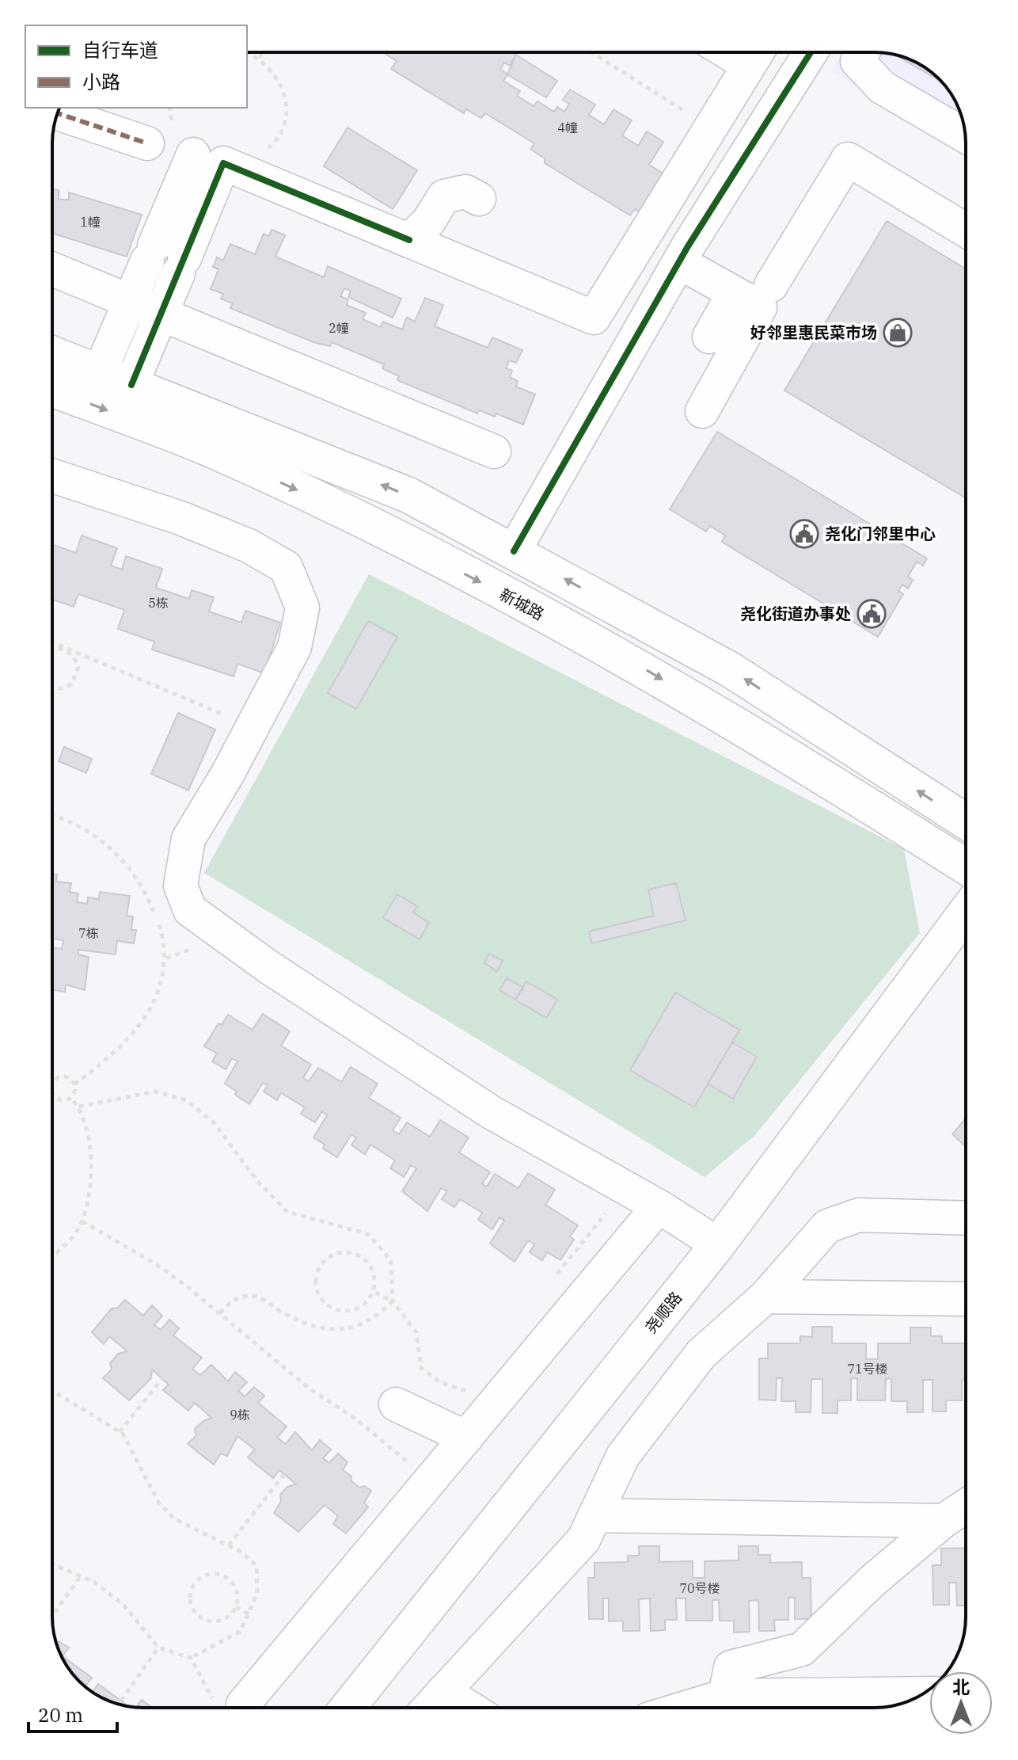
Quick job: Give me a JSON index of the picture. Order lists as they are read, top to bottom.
{
  "streets": {
    "main road": ["新城路", "尧顺路"]
  },
  "places": {
    "shop": ["好邻里惠民菜市场"],
    "public building": ["尧化门邻里中心", "尧化街道办事处"]
  },
  "house_numbers": [
    "4幢",
    "1幢",
    "2幢",
    "5栋",
    "7栋",
    "71号楼",
    "9栋",
    "70号楼"
  ],
  "legend": ["自行车道", "小路"],
  "scale_bar": "20 m",
  "north": "top"
}
